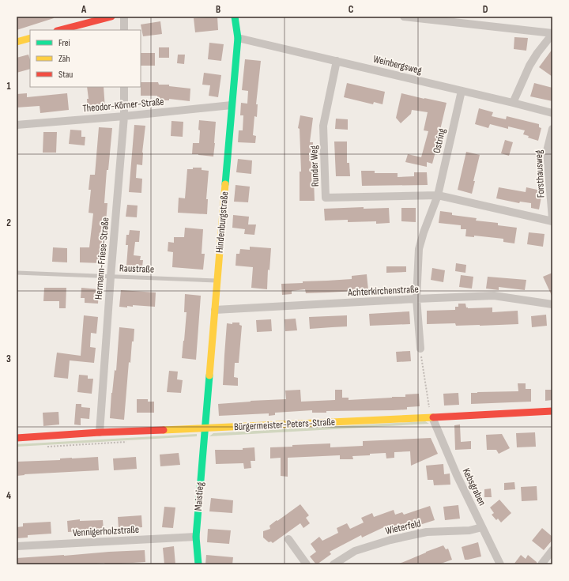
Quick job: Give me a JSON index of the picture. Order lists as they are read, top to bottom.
{
  "streets": {
    "street": [
      "Weinbergsweg",
      "Theodor-Körner-Straße",
      "Ostring",
      "Runder Weg",
      "Forsthausweg",
      "Hindenburgstraße",
      "Hermann-Friese-Straße",
      "Achterkirchenstraße",
      "Bürgermeister-Peters-Straße",
      "Kebsgraben",
      "Maistieg",
      "Wieterfeld",
      "Vennigerholzstraße"
    ],
    "lane": ["Raustraße"]
  },
  "crossings": [
    ["Weinbergsweg", "Ostring"],
    ["Weinbergsweg", "Runder Weg"],
    ["Weinbergsweg", "Hindenburgstraße"],
    ["Theodor-Körner-Straße", "Hindenburgstraße"],
    ["Theodor-Körner-Straße", "Hermann-Friese-Straße"],
    ["Ostring", "Runder Weg"],
    ["Ostring", "Achterkirchenstraße"],
    ["Hindenburgstraße", "Raustraße"],
    ["Hindenburgstraße", "Achterkirchenstraße"],
    ["Hindenburgstraße", "Bürgermeister-Peters-Straße"],
    ["Hindenburgstraße", "Maistieg"],
    ["Hermann-Friese-Straße", "Raustraße"],
    ["Hermann-Friese-Straße", "Bürgermeister-Peters-Straße"],
    ["Bürgermeister-Peters-Straße", "Kebsgraben"],
    ["Bürgermeister-Peters-Straße", "Maistieg"],
    ["Kebsgraben", "Wieterfeld"],
    ["Maistieg", "Vennigerholzstraße"]
  ],
  "legend": ["Frei", "Zäh", "Stau"],
  "grid": {
    "columns": [
      "A",
      "B",
      "C",
      "D"
    ],
    "rows": [
      "1",
      "2",
      "3",
      "4"
    ]
  }
}
